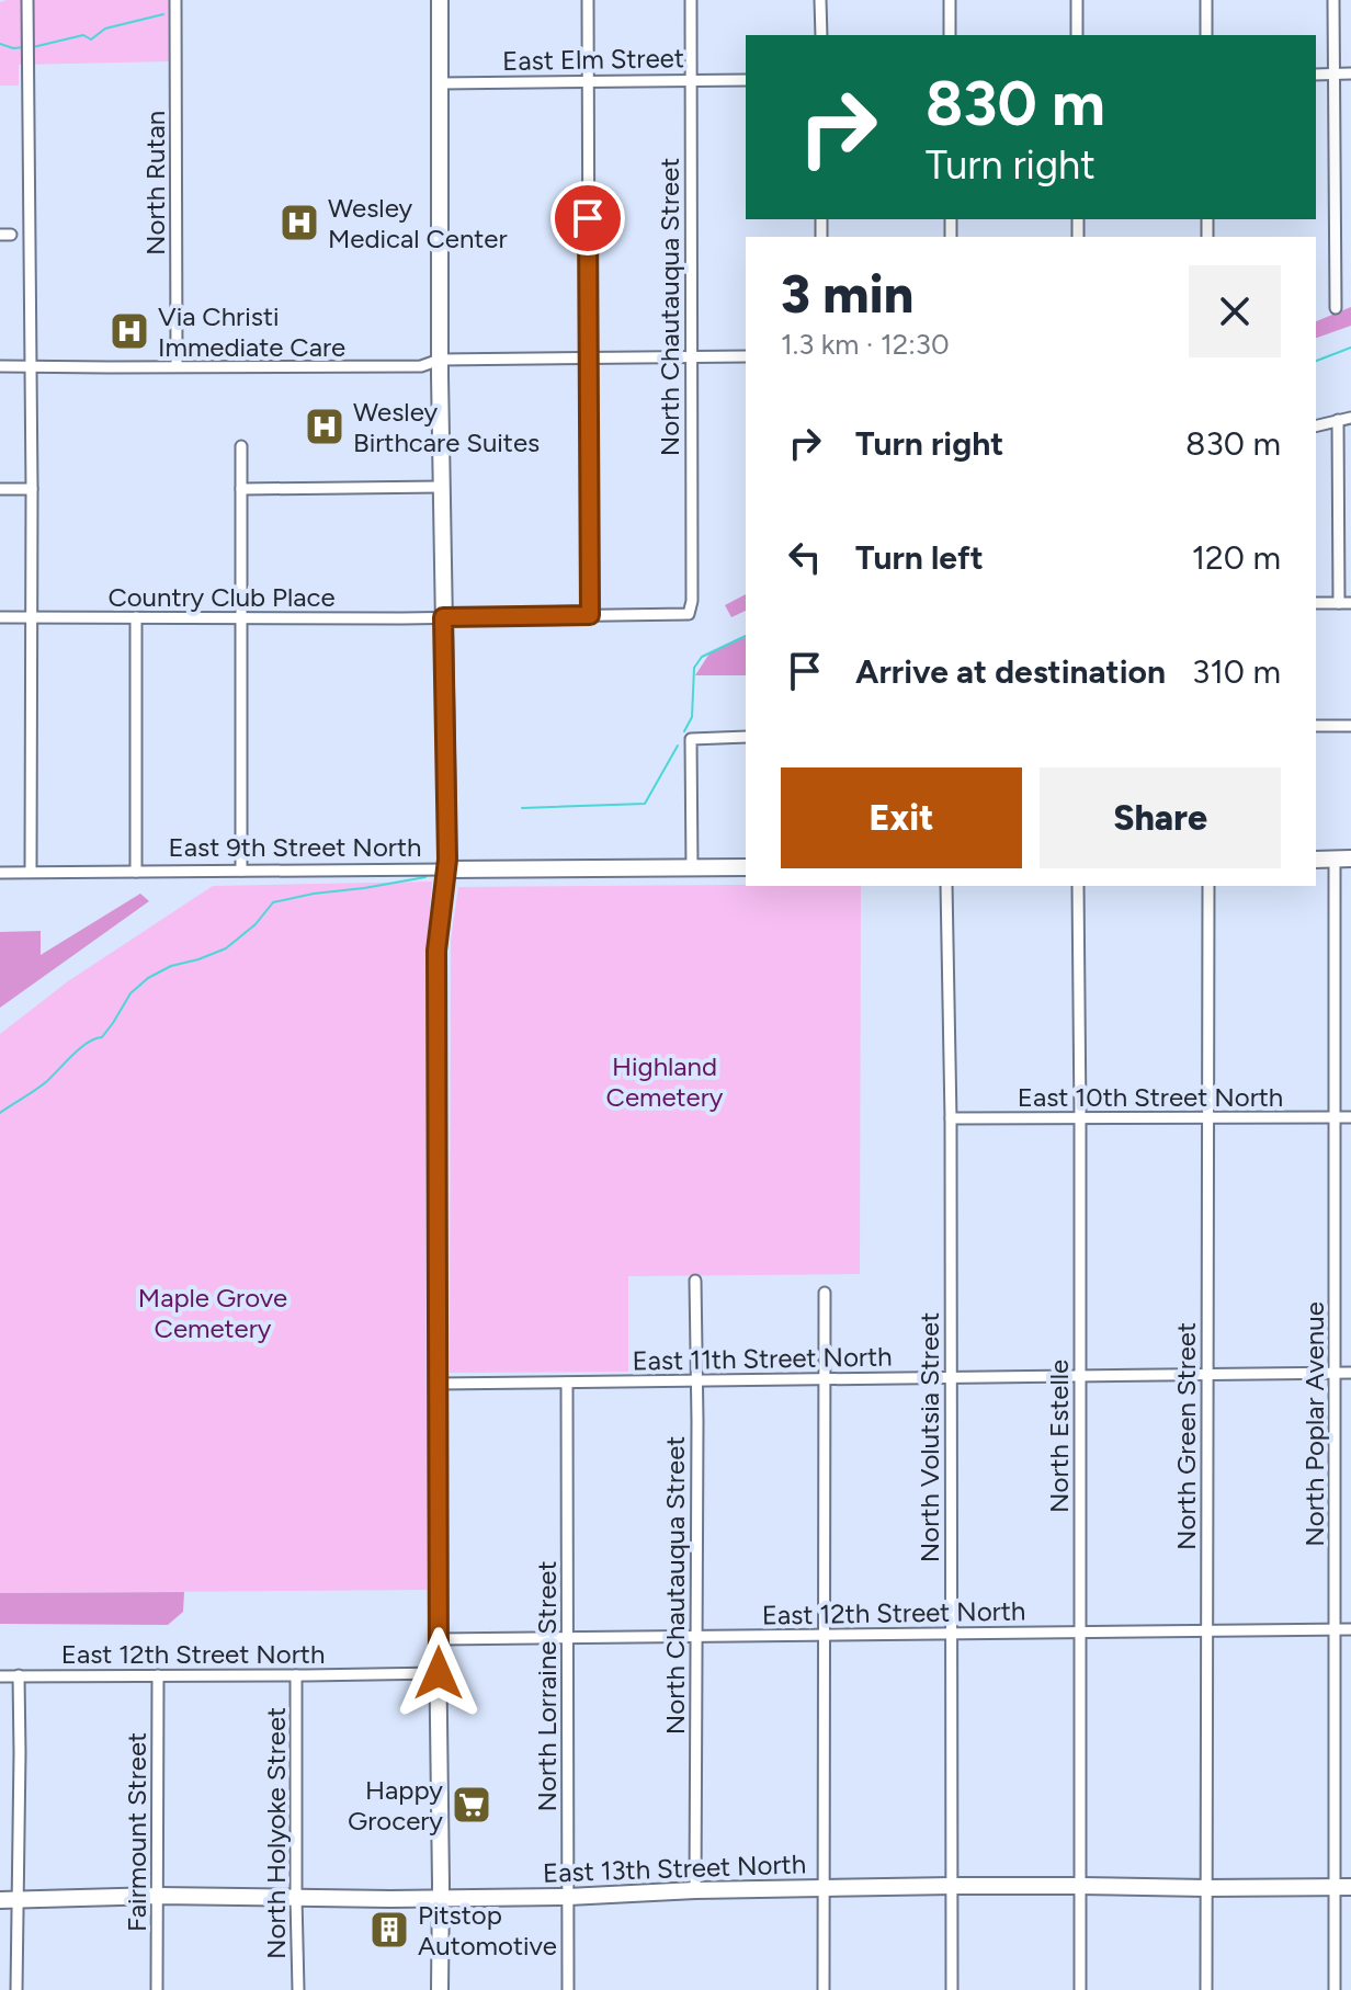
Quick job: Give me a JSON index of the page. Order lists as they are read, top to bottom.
{
  "streets": {
    "main road": ["East 9th Street North", "East 13th Street North"],
    "street": [
      "East Elm Street",
      "North Rutan",
      "North Chautauqua Street",
      "Country Club Place",
      "East 10th Street North",
      "East 11th Street North",
      "North Poplar Avenue",
      "North Estelle",
      "North Green Street",
      "North Volutsia Street",
      "East 12th Street North",
      "North Lorraine Street",
      "Fairmount Street",
      "North Holyoke Street"
    ]
  },
  "crossings": [
    ["East Elm Street", "North Chautauqua Street"],
    ["North Chautauqua Street", "Country Club Place"],
    ["North Chautauqua Street", "East 11th Street North"],
    ["North Chautauqua Street", "East 12th Street North"],
    ["North Chautauqua Street", "East 13th Street North"],
    ["East 10th Street North", "North Poplar Avenue"],
    ["East 10th Street North", "North Estelle"],
    ["East 10th Street North", "North Green Street"],
    ["East 10th Street North", "North Volutsia Street"],
    ["East 11th Street North", "North Poplar Avenue"],
    ["East 11th Street North", "North Estelle"],
    ["East 11th Street North", "North Green Street"],
    ["East 11th Street North", "North Volutsia Street"],
    ["East 11th Street North", "North Lorraine Street"],
    ["North Poplar Avenue", "East 12th Street North"],
    ["North Poplar Avenue", "East 13th Street North"],
    ["North Estelle", "East 12th Street North"],
    ["North Estelle", "East 13th Street North"],
    ["North Green Street", "East 12th Street North"],
    ["North Green Street", "East 13th Street North"],
    ["North Volutsia Street", "East 12th Street North"],
    ["North Volutsia Street", "East 13th Street North"],
    ["East 12th Street North", "North Lorraine Street"],
    ["East 12th Street North", "Fairmount Street"],
    ["East 12th Street North", "North Holyoke Street"],
    ["North Lorraine Street", "East 13th Street North"],
    ["Fairmount Street", "East 13th Street North"],
    ["North Holyoke Street", "East 13th Street North"]
  ],
  "parks": ["Highland Cemetery", "Maple Grove Cemetery"],
  "places": {
    "hospital": ["Wesley Medical Center", "Via Christi Immediate Care", "Wesley Birthcare Suites"],
    "supermarket": ["Happy Grocery"],
    "building": ["Pitstop Automotive"]
  },
  "page": {
    "turn": ["830 m", "Turn right"],
    "heading": ["3 min", "1.3 km · 12:30"],
    "list": [
      {
        "name": "Turn right",
        "value": "830 m"
      },
      {
        "name": "Turn left",
        "value": "120 m"
      },
      {
        "name": "Arrive at destination",
        "value": "310 m"
      }
    ],
    "buttons": ["Exit", "Share"]
  }
}
